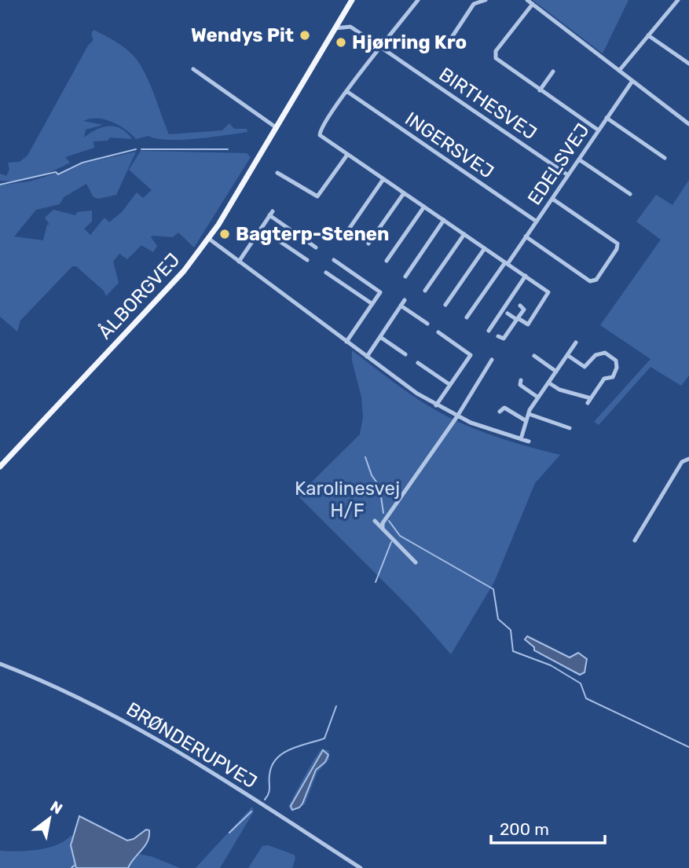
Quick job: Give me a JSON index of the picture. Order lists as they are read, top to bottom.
{
  "streets": {
    "main road": ["ÅLBORGVEJ"],
    "street": [
      "BIRTHESVEJ",
      "INGERSVEJ",
      "EDELSVEJ",
      "BRØNDERUPVEJ"
    ]
  },
  "crossings": [
    ["BIRTHESVEJ", "EDELSVEJ"],
    ["BIRTHESVEJ", "ÅLBORGVEJ"],
    ["INGERSVEJ", "EDELSVEJ"]
  ],
  "parks": ["Karolinesvej H/F"],
  "places": ["Wendys Pit", "Hjørring Kro", "Bagterp-Stenen"],
  "scale_bar": "200 m",
  "north": "top right"
}
